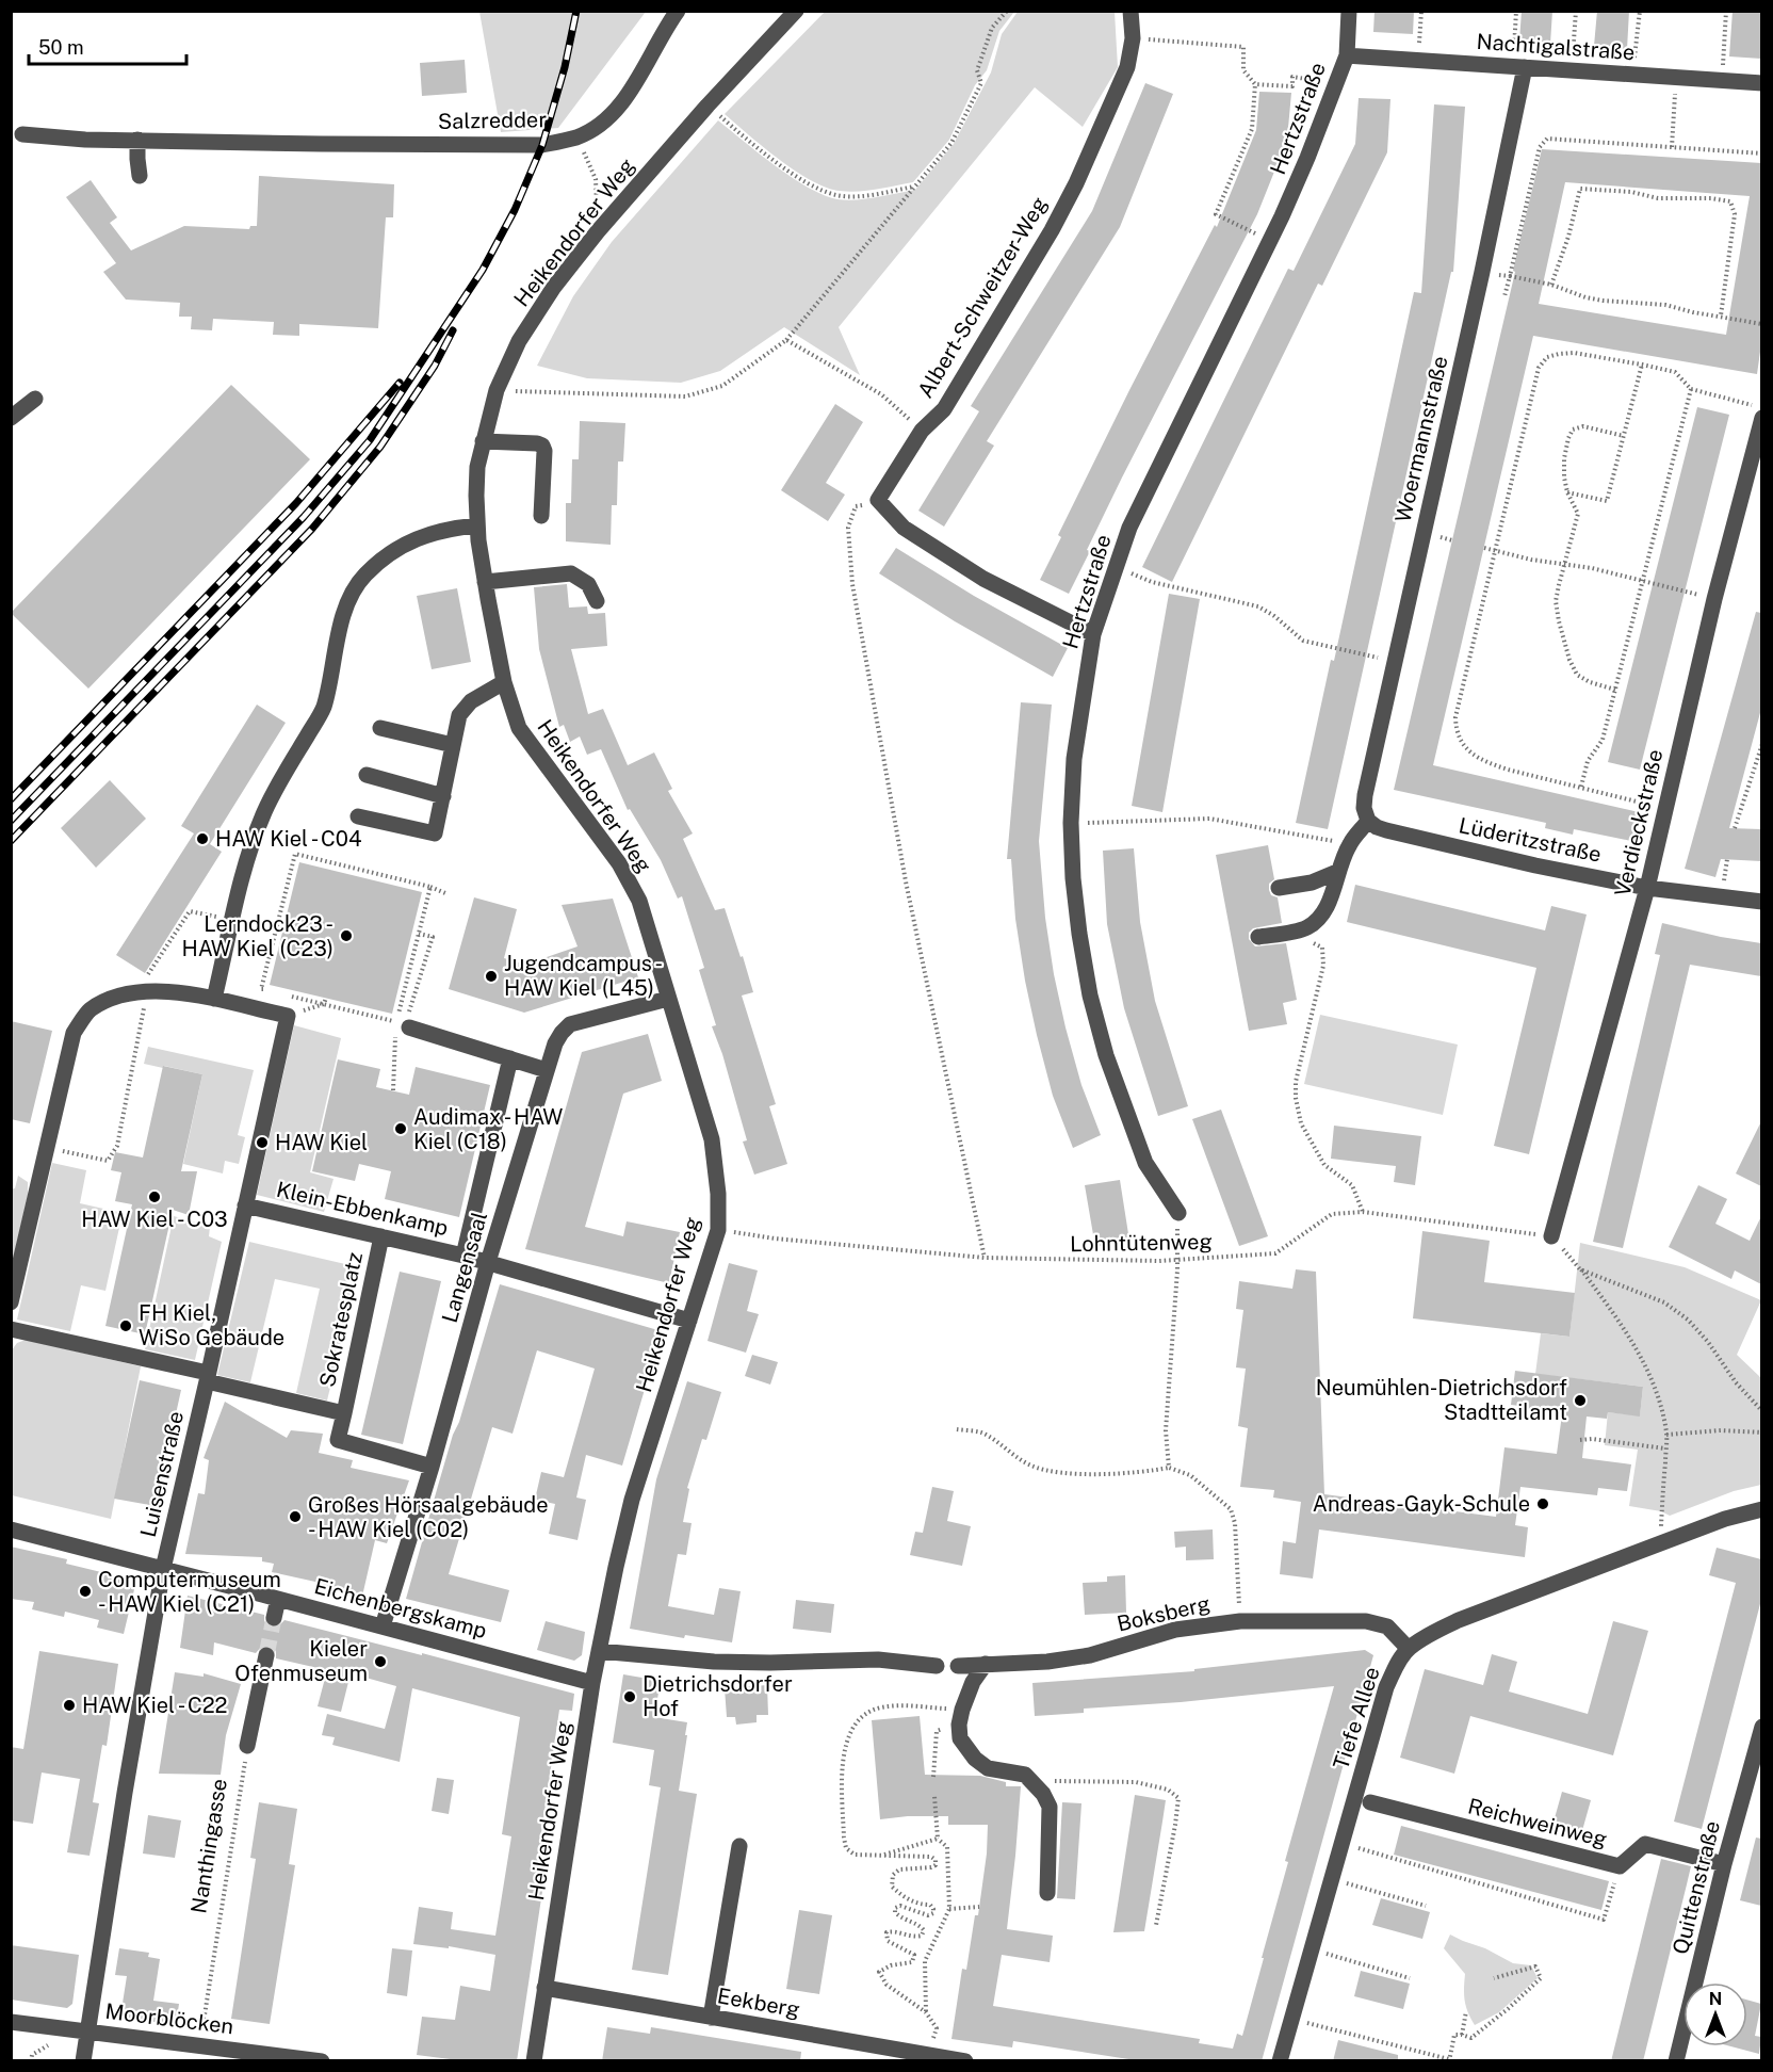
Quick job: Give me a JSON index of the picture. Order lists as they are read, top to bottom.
{
  "streets": {
    "street": [
      "Nachtigalstraße",
      "Hertzstraße",
      "Salzredder",
      "Heikendorfer Weg",
      "Albert-Schweitzer-Weg",
      "Woermannstraße",
      "Verdieckstraße",
      "Lüderitzstraße",
      "Klein-Ebbenkamp",
      "Langensaal",
      "Sokratesplatz",
      "Luisenstraße",
      "Eichenbergskamp",
      "Boksberg",
      "Tiefe Allee",
      "Reichweinweg",
      "Quittenstraße",
      "Eekberg",
      "Moorblöcken"
    ],
    "path": ["Lohntütenweg", "Nanthingasse"]
  },
  "crossings": [
    ["Nachtigalstraße", "Hertzstraße"],
    ["Nachtigalstraße", "Woermannstraße"],
    ["Heikendorfer Weg", "Klein-Ebbenkamp"],
    ["Heikendorfer Weg", "Lohntütenweg"],
    ["Heikendorfer Weg", "Langensaal"],
    ["Heikendorfer Weg", "Eichenbergskamp"],
    ["Heikendorfer Weg", "Eekberg"],
    ["Woermannstraße", "Lüderitzstraße"],
    ["Verdieckstraße", "Lüderitzstraße"],
    ["Verdieckstraße", "Lohntütenweg"],
    ["Klein-Ebbenkamp", "Langensaal"],
    ["Klein-Ebbenkamp", "Sokratesplatz"],
    ["Klein-Ebbenkamp", "Luisenstraße"],
    ["Langensaal", "Sokratesplatz"],
    ["Langensaal", "Eichenbergskamp"],
    ["Sokratesplatz", "Luisenstraße"],
    ["Luisenstraße", "Eichenbergskamp"],
    ["Luisenstraße", "Moorblöcken"],
    ["Boksberg", "Tiefe Allee"],
    ["Reichweinweg", "Quittenstraße"],
    ["Nanthingasse", "Moorblöcken"]
  ],
  "places": [
    "HAW Kiel - C04",
    "Lerndock23 - HAW Kiel (C23)",
    "Jugendcampus - HAW Kiel (L45)",
    "Audimax - HAW Kiel (C18)",
    "HAW Kiel",
    "HAW Kiel - C03",
    "FH Kiel, WiSo Gebäude",
    "Neumühlen-Dietrichsdorf Stadtteilamt",
    "Andreas-Gayk-Schule",
    "Großes Hörsaalgebäude - HAW Kiel (C02)",
    "Computermuseum - HAW Kiel (C21)",
    "Kieler Ofenmuseum",
    "Dietrichsdorfer Hof",
    "HAW Kiel - C22"
  ],
  "scale_bar": "50 m",
  "north": "top"
}
